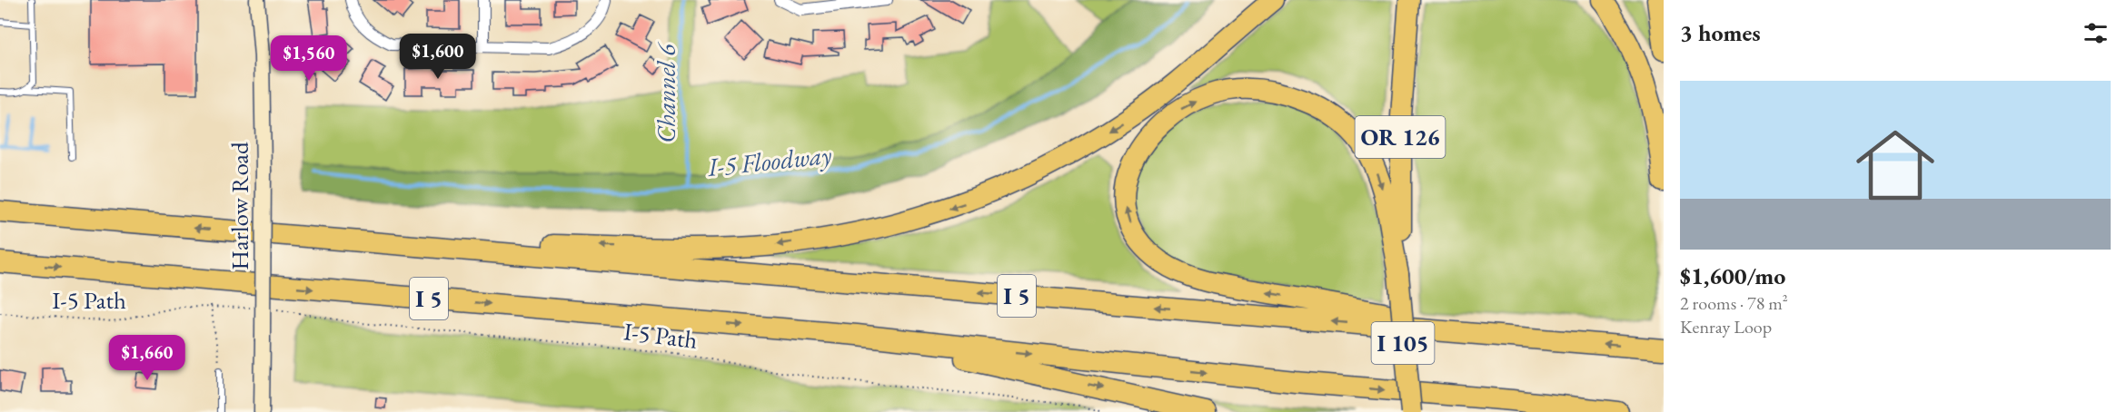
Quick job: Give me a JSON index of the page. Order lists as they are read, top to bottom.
{
  "streets": {
    "highway": ["OR 126", "I 5", "I 105"],
    "main road": ["Harlow Road"],
    "path": ["I-5 Path"]
  },
  "crossings": [
    ["OR 126", "I 105"]
  ],
  "water": ["Channel 6", "I-5 Floodway"],
  "page": {
    "heading": "3 homes",
    "price": ["$1,600", "$1,560", "$1,660"],
    "list": [
      {
        "name": "$1,600/mo",
        "note": "2 rooms · 78 m² · Kenray Loop"
      }
    ]
  }
}
